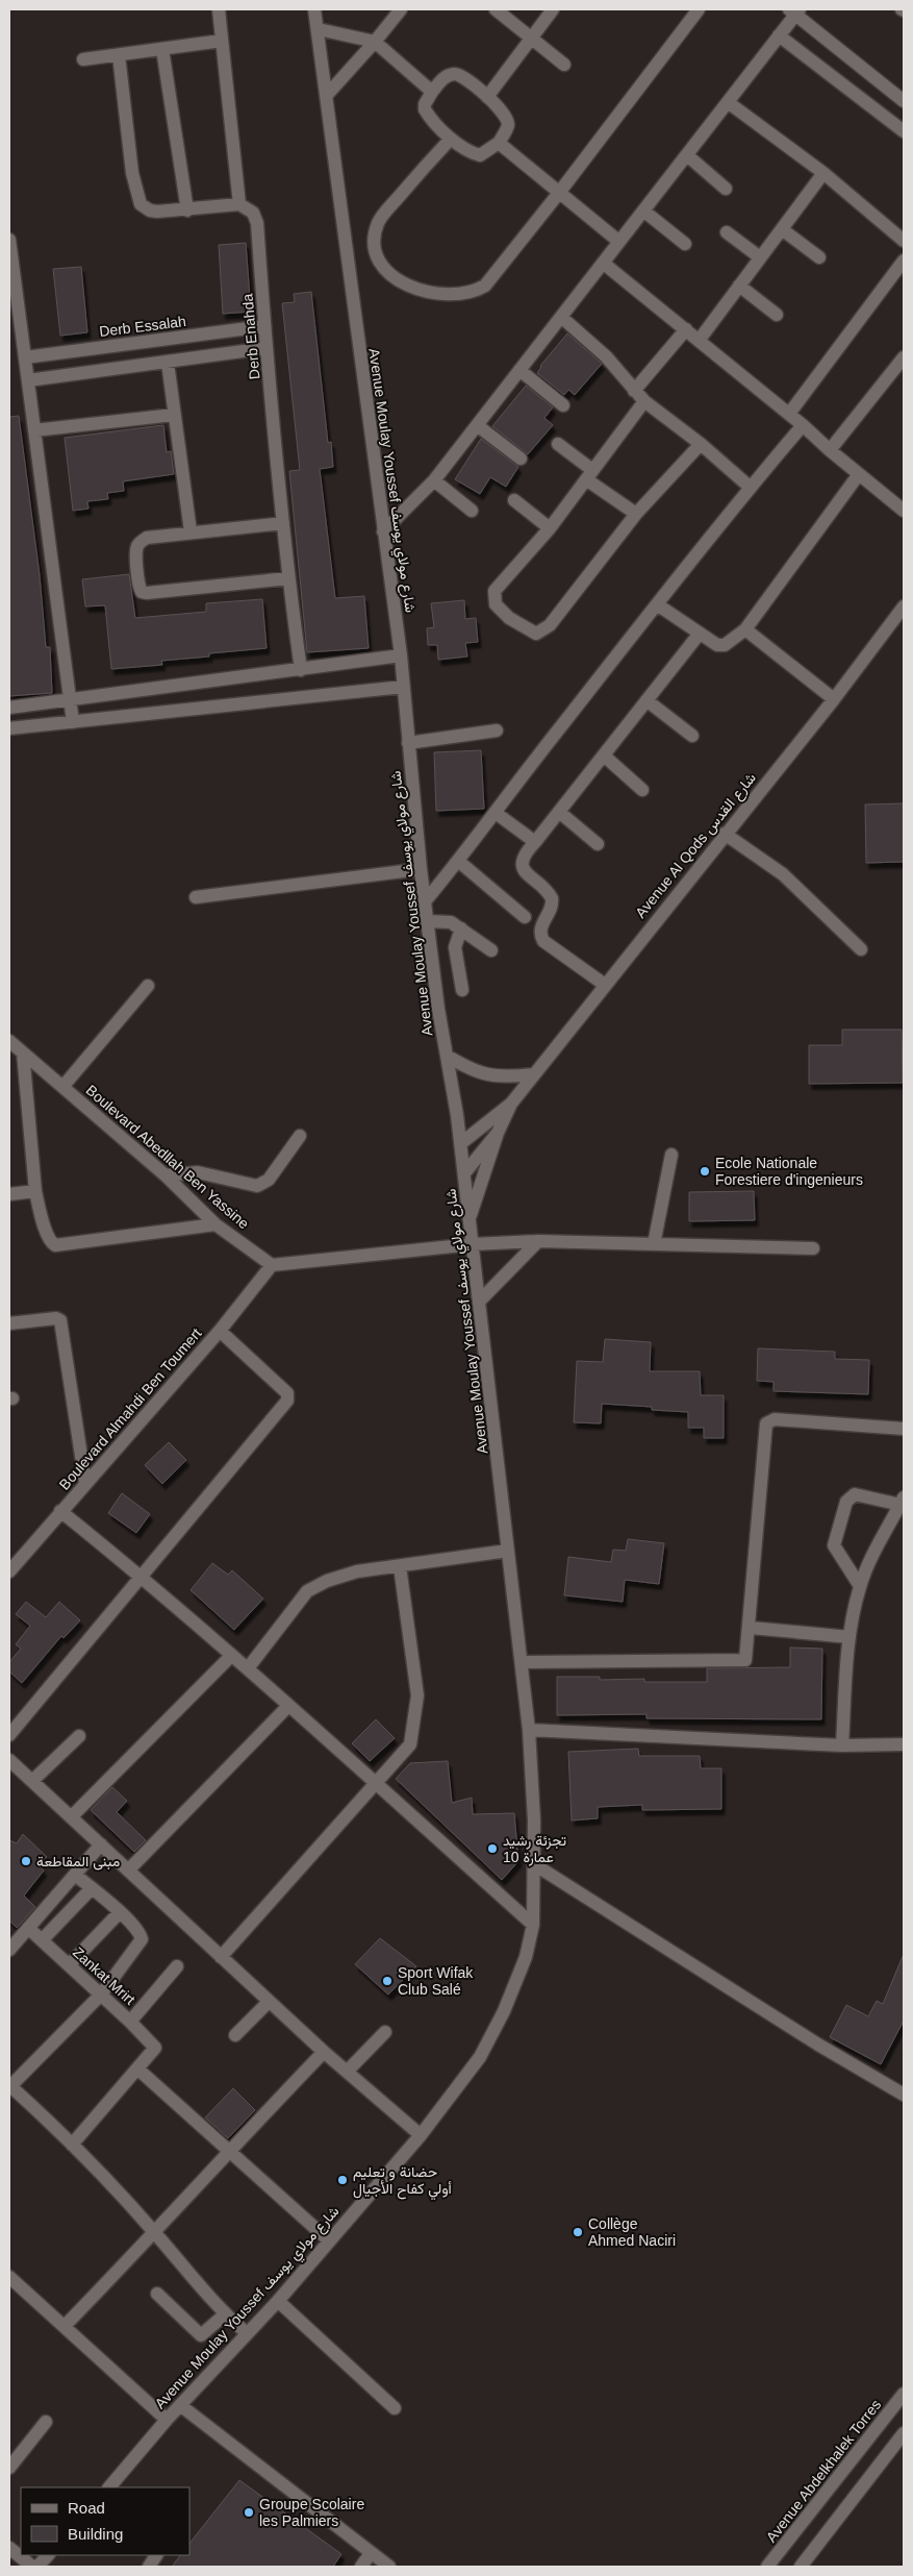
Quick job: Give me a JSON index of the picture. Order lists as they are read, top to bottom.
{
  "streets": {
    "street": [
      "Derb Essalah",
      "Derb Enahda",
      "Avenue Moulay Youssef شارع مولاي يوسف",
      "Avenue Al Qods شارع القدس",
      "Boulevard Abedllah Ben Yassine",
      "Boulevard Almahdi Ben Toumert",
      "Zankat Mrirt",
      "Avenue Abdelkhalek Torres"
    ]
  },
  "crossings": [
    ["Derb Essalah", "Derb Enahda"],
    ["Avenue Moulay Youssef شارع مولاي يوسف", "Avenue Al Qods شارع القدس"],
    ["Boulevard Abedllah Ben Yassine", "Boulevard Almahdi Ben Toumert"]
  ],
  "places": [
    "Ecole Nationale Forestiere d'ingenieurs",
    "تجزئة رشيد عمارة 10",
    "مبنى المقاطعة",
    "Sport Wifak Club Salé",
    "حضانة و تعليم أولي كفاح الأجيال",
    "Collège Ahmed Naciri",
    "Groupe Scolaire les Palmiers"
  ],
  "legend": ["Road", "Building"]
}
